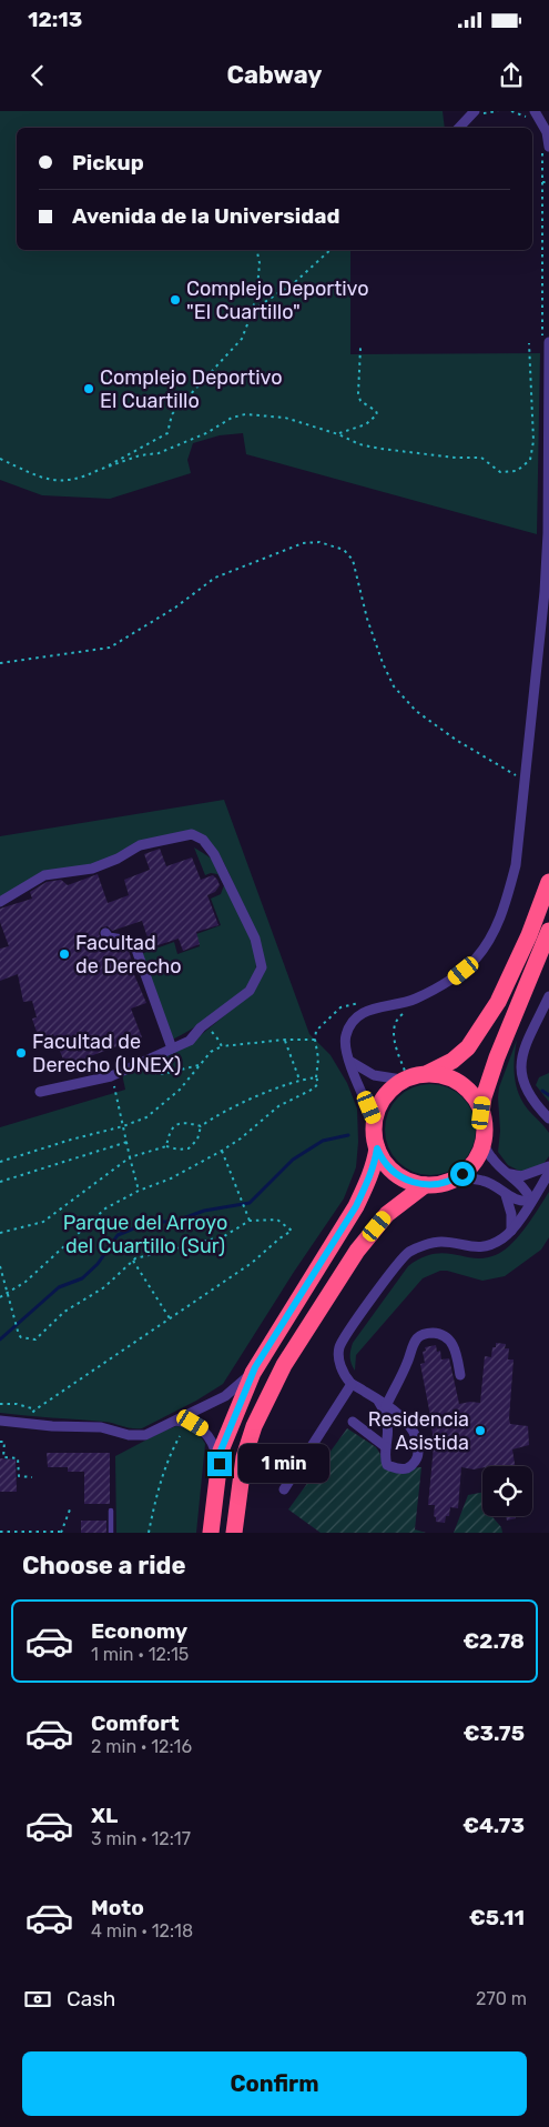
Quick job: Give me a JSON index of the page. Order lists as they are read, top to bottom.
{
  "parks": ["Parque del Arroyo del Cuartillo (Sur)"],
  "places": [
    "Complejo Deportivo \"El Cuartillo\"",
    "Complejo Deportivo El Cuartillo",
    "Facultad de Derecho",
    "Facultad de Derecho (UNEX)",
    "Residencia Asistida"
  ],
  "page": {
    "status": "12:13",
    "header": "Cabway",
    "banner": ["Pickup", "Avenida de la Universidad"],
    "bubble": "1 min",
    "heading": "Choose a ride",
    "list": [
      {
        "name": "Economy",
        "note": "1 min · 12:15",
        "value": "€2.78"
      },
      {
        "name": "Comfort",
        "note": "2 min · 12:16",
        "value": "€3.75"
      },
      {
        "name": "XL",
        "note": "3 min · 12:17",
        "value": "€4.73"
      },
      {
        "name": "Moto",
        "note": "4 min · 12:18",
        "value": "€5.11"
      }
    ],
    "pay": ["Cash", "270 m"],
    "buttons": "Confirm"
  }
}
